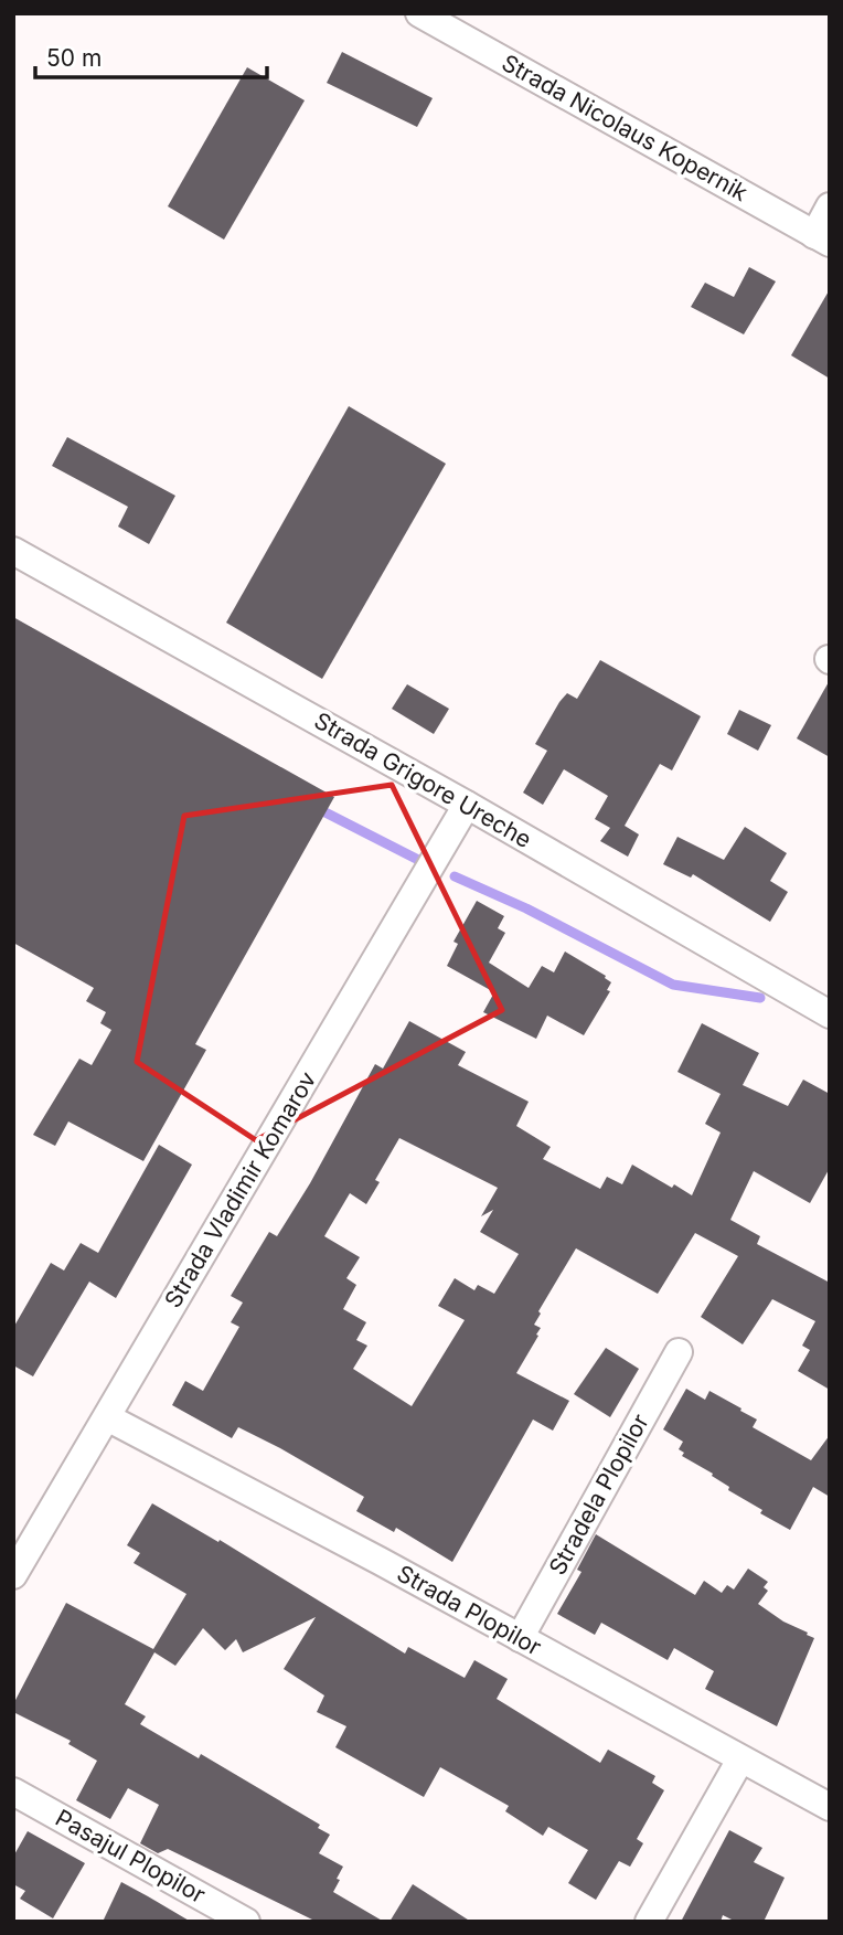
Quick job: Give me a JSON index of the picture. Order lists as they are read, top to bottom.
{
  "streets": {
    "street": [
      "Strada Nicolaus Kopernik",
      "Strada Grigore Ureche",
      "Strada Vladimir Komarov",
      "Stradela Plopilor",
      "Strada Plopilor",
      "Pasajul Plopilor"
    ]
  },
  "crossings": [
    ["Strada Grigore Ureche", "Strada Vladimir Komarov"],
    ["Strada Vladimir Komarov", "Strada Plopilor"],
    ["Stradela Plopilor", "Strada Plopilor"]
  ],
  "scale_bar": "50 m"
}
